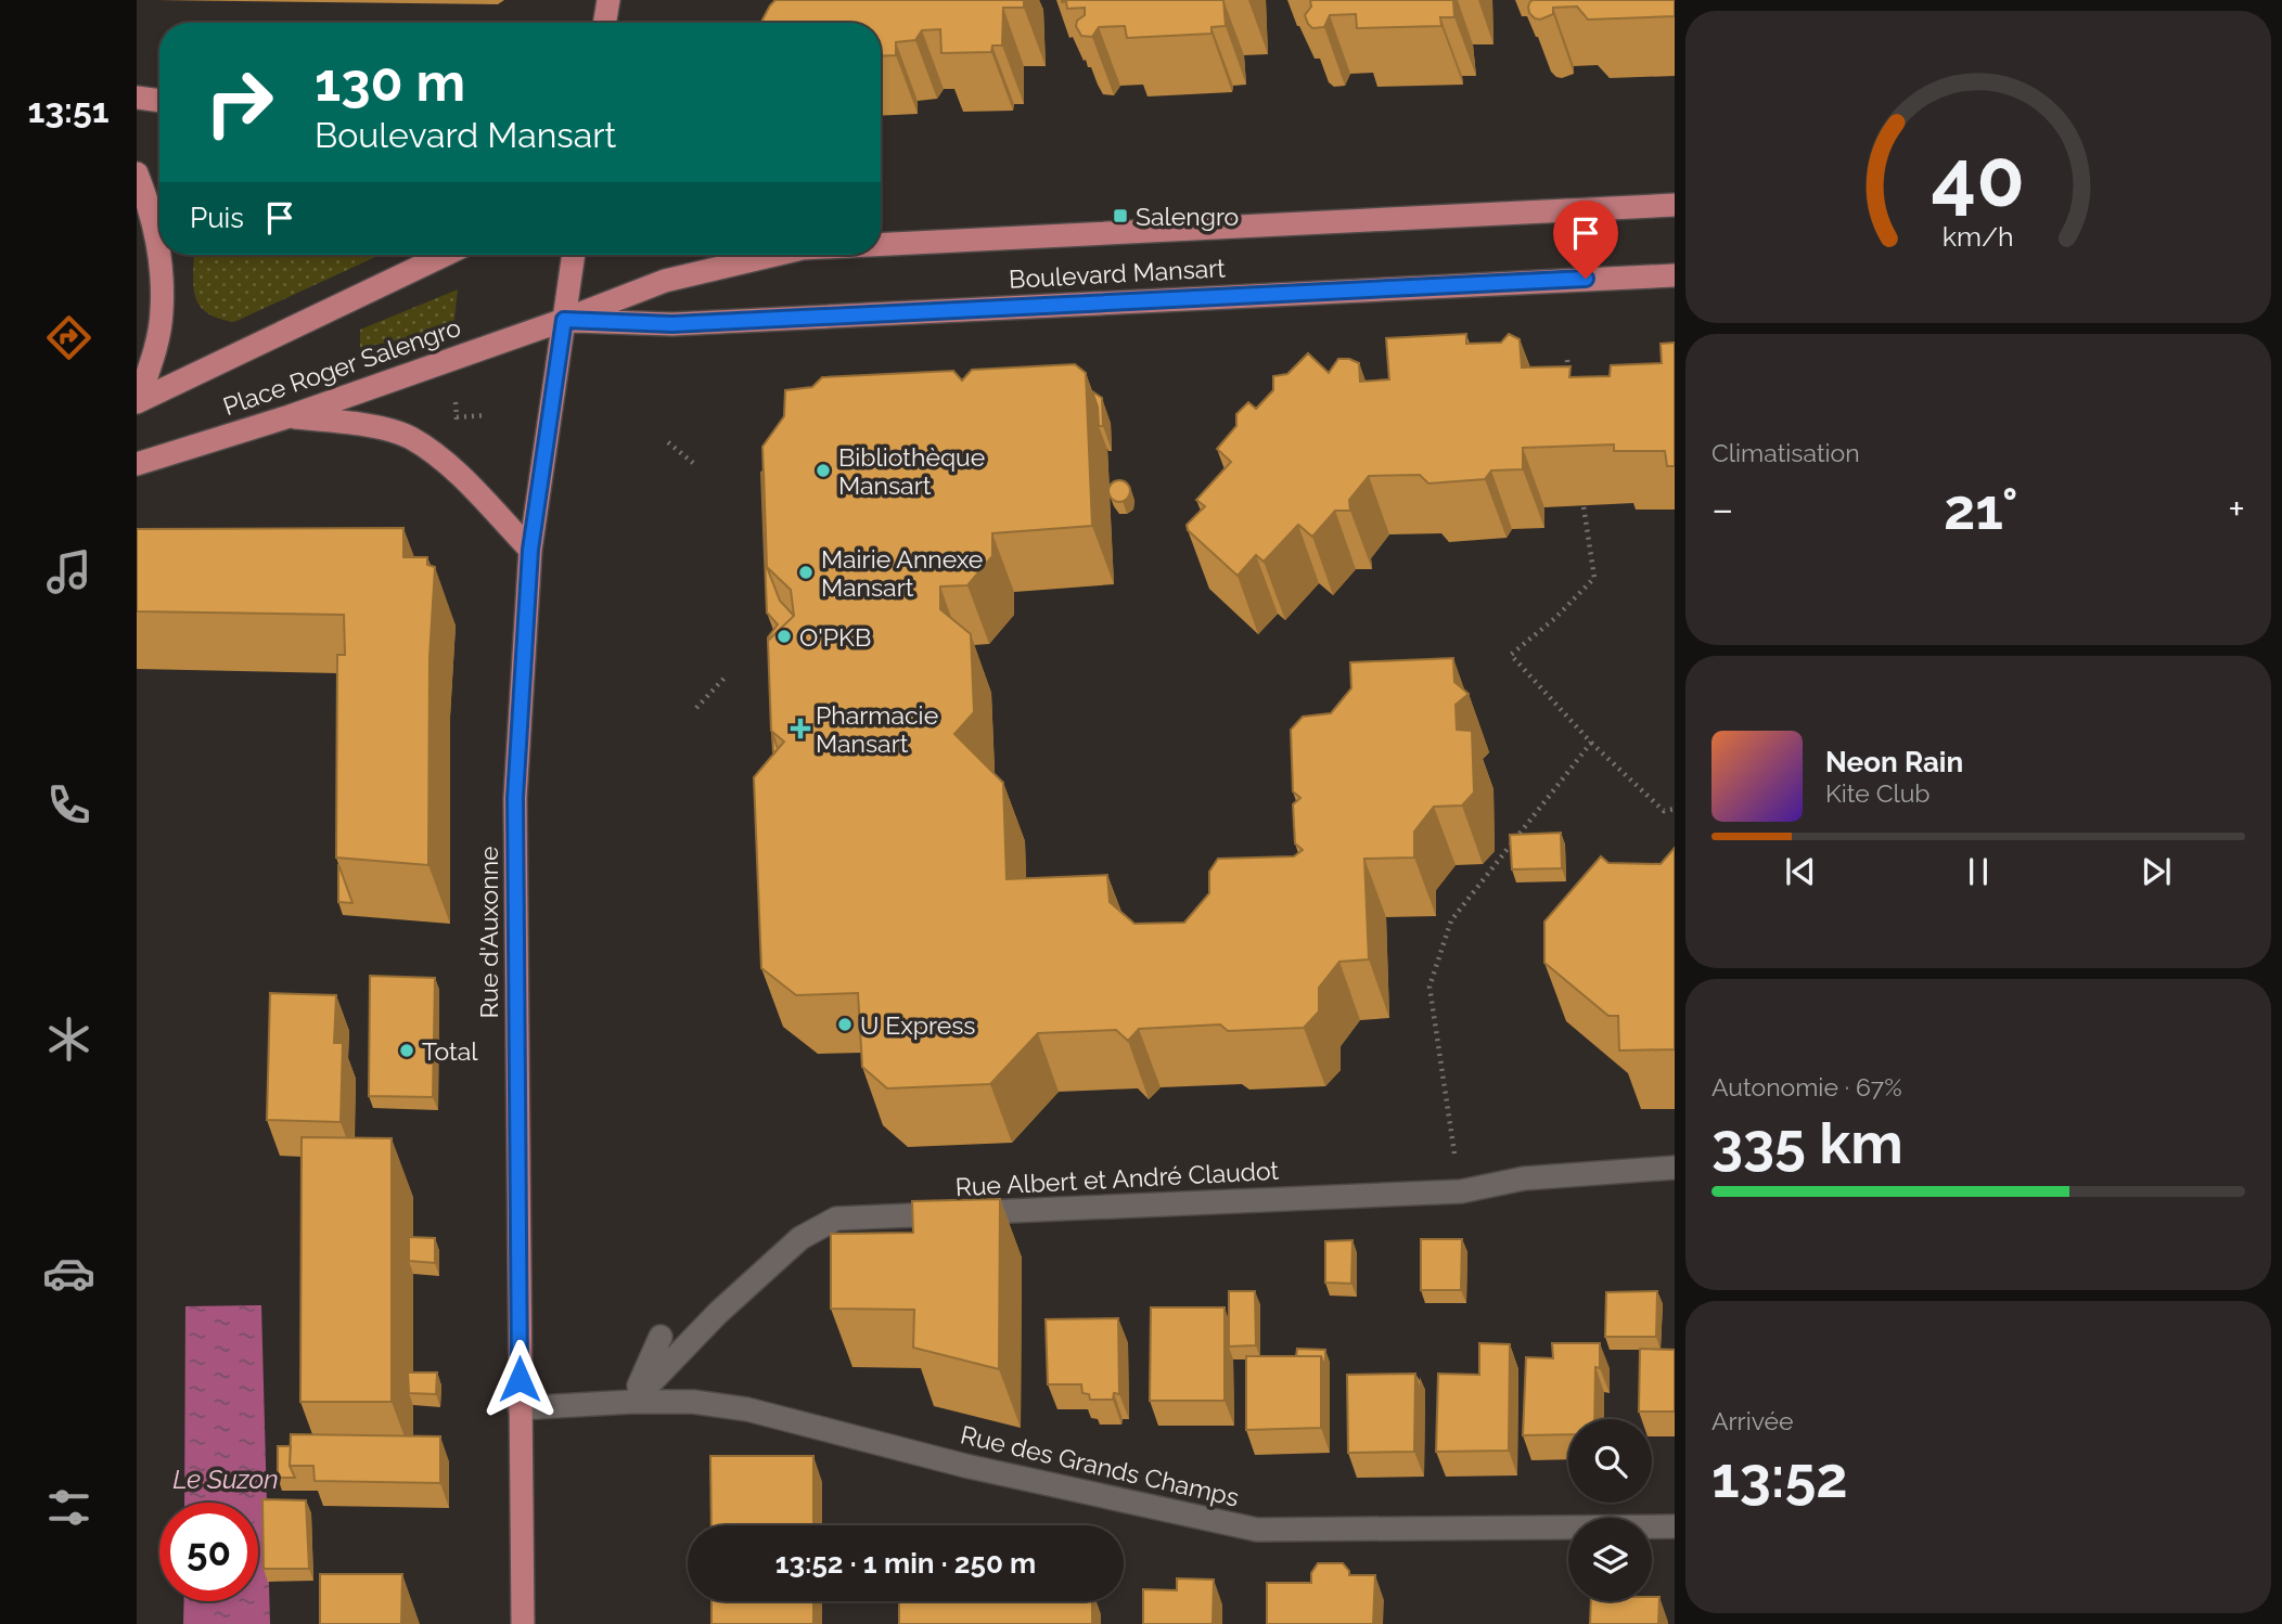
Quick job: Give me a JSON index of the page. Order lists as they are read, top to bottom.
{
  "streets": {
    "main road": ["Boulevard Mansart", "Place Roger Salengro", "Rue d'Auxonne"],
    "street": ["Rue Albert et André Claudot", "Rue des Grands Champs"]
  },
  "crossings": [
    ["Boulevard Mansart", "Place Roger Salengro"],
    ["Boulevard Mansart", "Rue d'Auxonne"],
    ["Place Roger Salengro", "Rue d'Auxonne"],
    ["Rue d'Auxonne", "Rue des Grands Champs"],
    ["Rue Albert et André Claudot", "Rue des Grands Champs"]
  ],
  "water": ["Le Suzon"],
  "places": {
    "transit": ["Salengro"],
    "other": [
      "Bibliothèque Mansart",
      "Mairie Annexe Mansart",
      "O'PKB",
      "U Express",
      "Total"
    ],
    "health": ["Pharmacie Mansart"]
  },
  "page": {
    "tabs": "13:51",
    "turn": ["130 m", "Boulevard Mansart"],
    "then": "Puis",
    "tile": [
      "Climatisation",
      ["Autonomie · 67%", "335 km"],
      ["Arrivée", "13:52"]
    ],
    "heat": ["−", "21°", "+"],
    "song": ["Neon Rain", "Kite Club"],
    "limit": "50",
    "trip": "13:52 · 1 min · 250 m",
    "gauge": ["40", "km/h"]
  }
}
